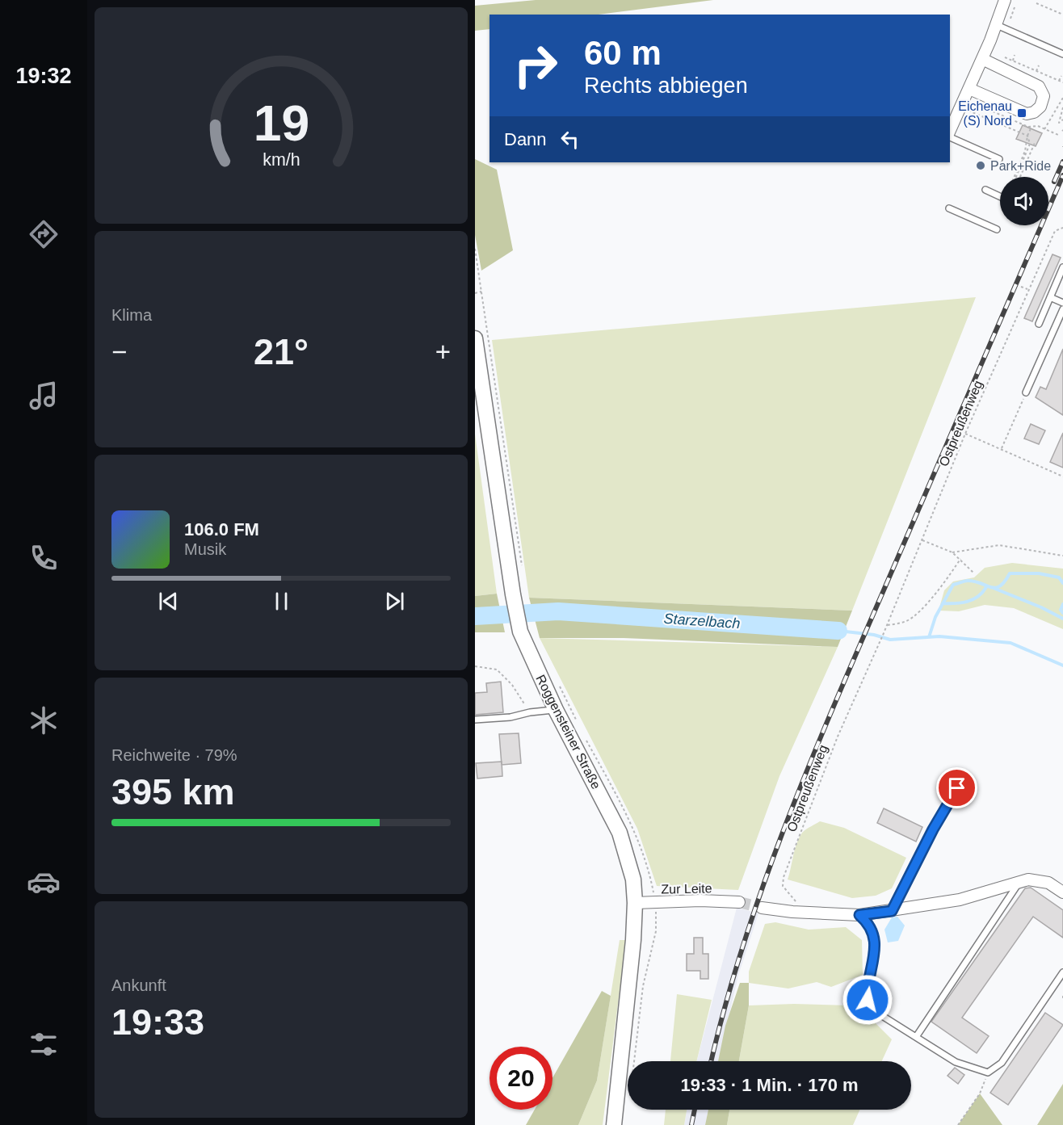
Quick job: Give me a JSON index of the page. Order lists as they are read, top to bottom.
{
  "streets": {
    "street": ["Roggensteiner Straße", "Zur Leite"],
    "path": ["Ostpreußenweg"]
  },
  "crossings": [
    ["Roggensteiner Straße", "Zur Leite"]
  ],
  "water": ["Starzelbach"],
  "places": {
    "transit": ["Eichenau (S) Nord"],
    "other": ["Park+Ride"]
  },
  "page": {
    "tabs": "19:32",
    "turn": ["60 m", "Rechts abbiegen"],
    "then": "Dann",
    "tile": [
      "Klima",
      ["Reichweite · 79%", "395 km"],
      ["Ankunft", "19:33"]
    ],
    "heat": ["−", "21°", "+"],
    "song": ["106.0 FM", "Musik"],
    "limit": "20",
    "trip": "19:33 · 1 Min. · 170 m",
    "gauge": ["19", "km/h"]
  }
}
